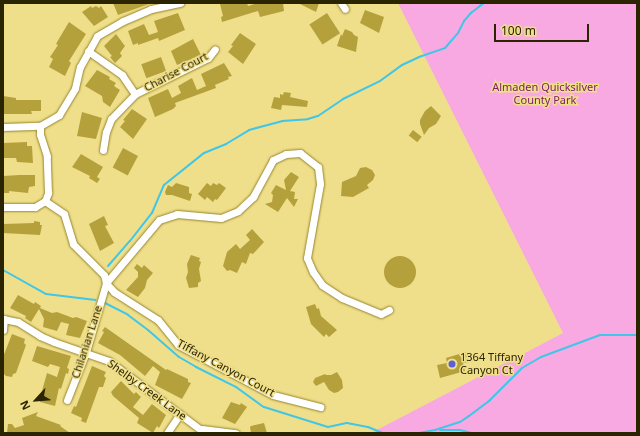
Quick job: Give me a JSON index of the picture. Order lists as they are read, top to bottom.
{
  "streets": {
    "street": [
      "Charise Court",
      "Chilanian Lane",
      "Tiffany Canyon Court",
      "Shelby Creek Lane"
    ]
  },
  "crossings": [
    ["Chilanian Lane", "Tiffany Canyon Court"],
    ["Chilanian Lane", "Shelby Creek Lane"]
  ],
  "parks": ["Almaden Quicksilver County Park"],
  "places": ["1364 Tiffany Canyon Ct"],
  "scale_bar": "100 m",
  "north": "bottom left"
}
